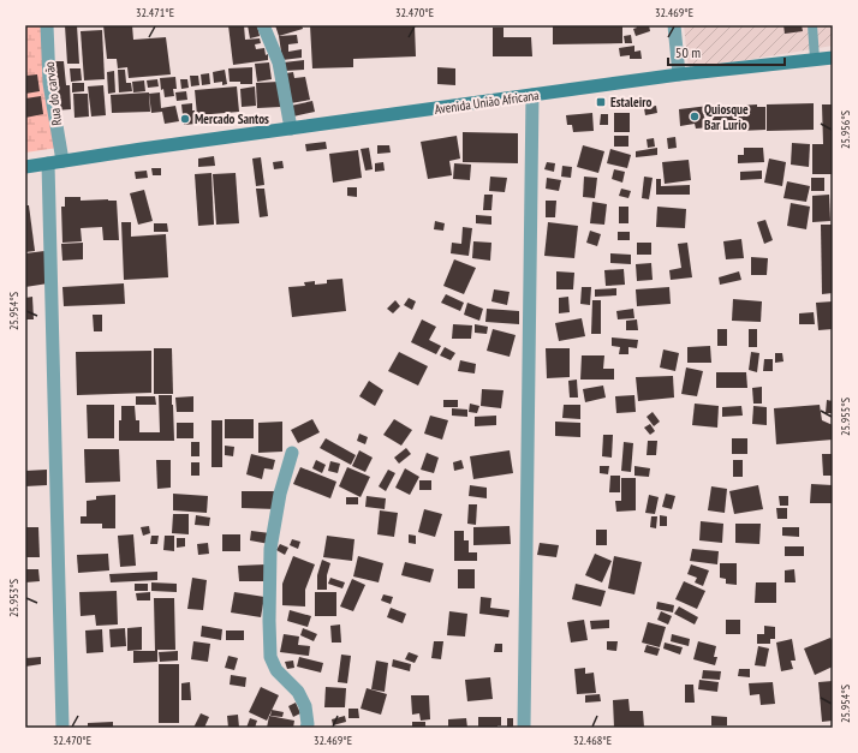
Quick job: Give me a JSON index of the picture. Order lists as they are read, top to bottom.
{
  "streets": {
    "main road": ["Avenida União Africana"],
    "street": ["Rua do carvão"]
  },
  "crossings": [
    ["Rua do carvão", "Avenida União Africana"]
  ],
  "places": {
    "transit": ["Estaleiro"],
    "other": ["Quiosque Bar Lurio", "Mercado Santos"]
  },
  "scale_bar": "50 m",
  "coordinates": [
    "32.471°E",
    "32.470°E",
    "32.469°E",
    "25.956°S",
    "25.954°S",
    "25.955°S",
    "25.953°S",
    "32.468°E"
  ]
}
